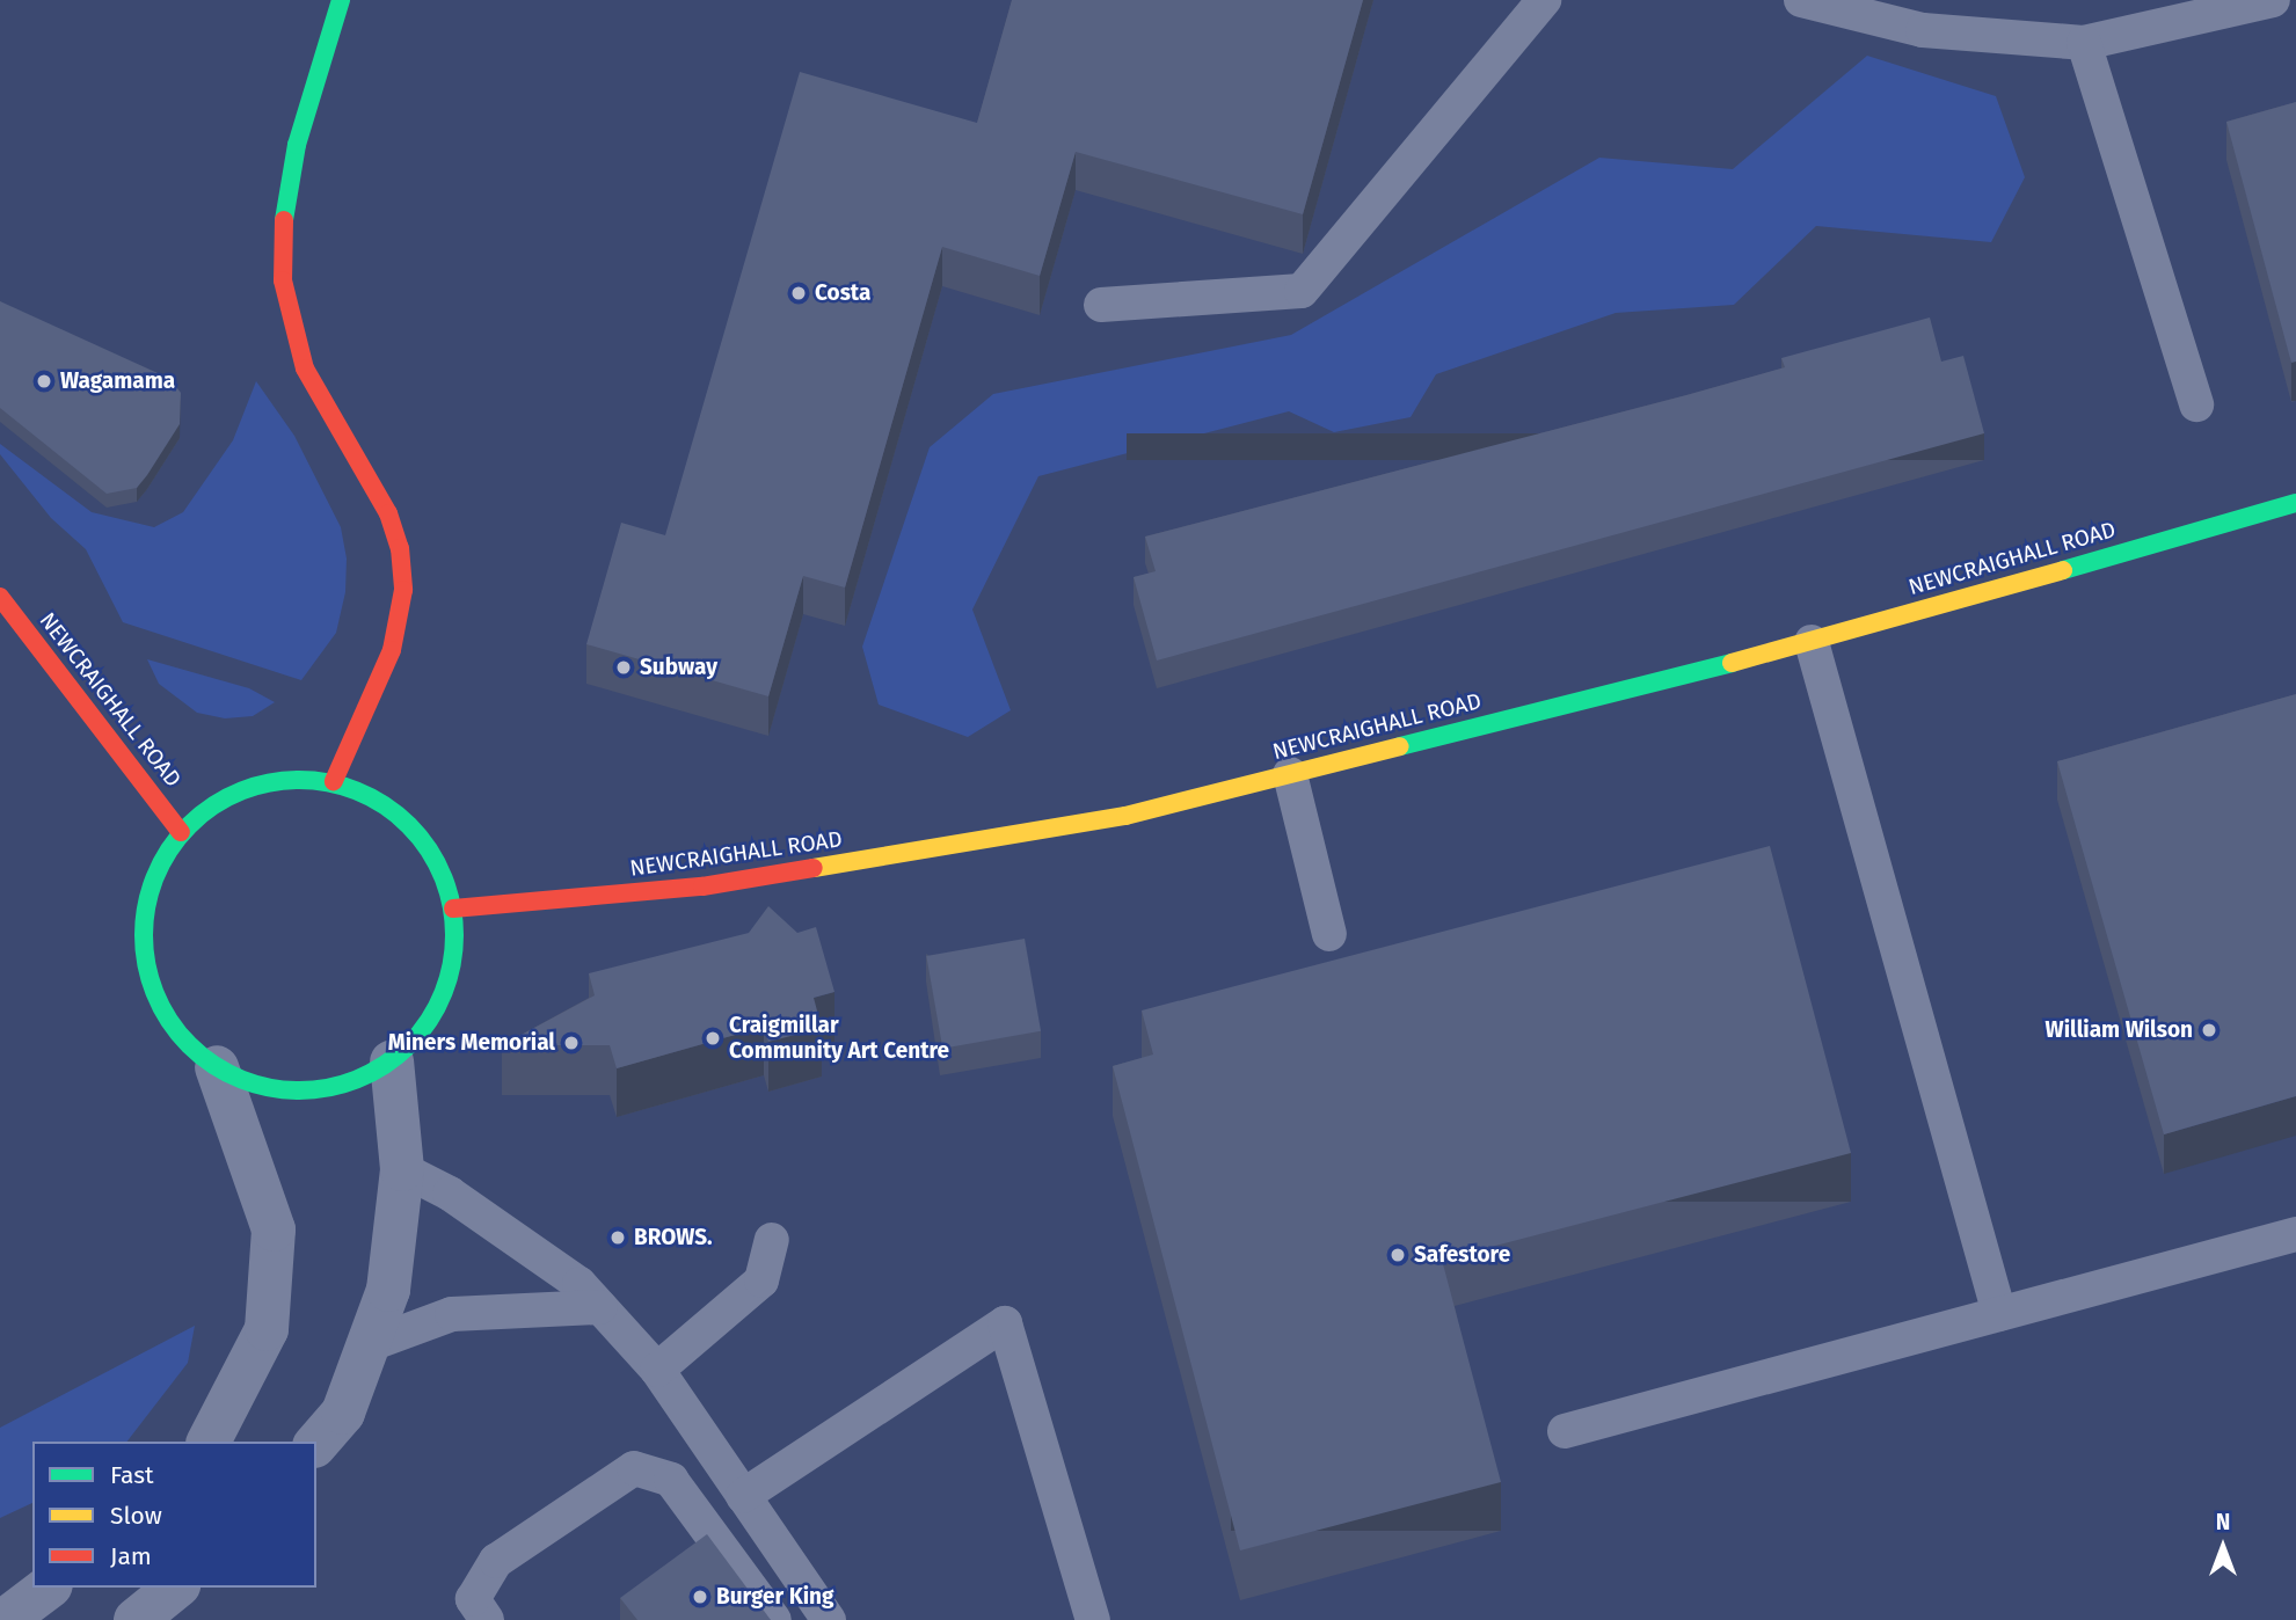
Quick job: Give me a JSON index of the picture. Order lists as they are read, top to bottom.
{
  "streets": {
    "main road": ["NEWCRAIGHALL ROAD"]
  },
  "places": [
    "Costa",
    "Wagamama",
    "Subway",
    "William Wilson",
    "Craigmillar Community Art Centre",
    "Miners Memorial",
    "BROWS.",
    "Safestore",
    "Burger King"
  ],
  "legend": ["Fast", "Slow", "Jam"],
  "north": "top"
}
